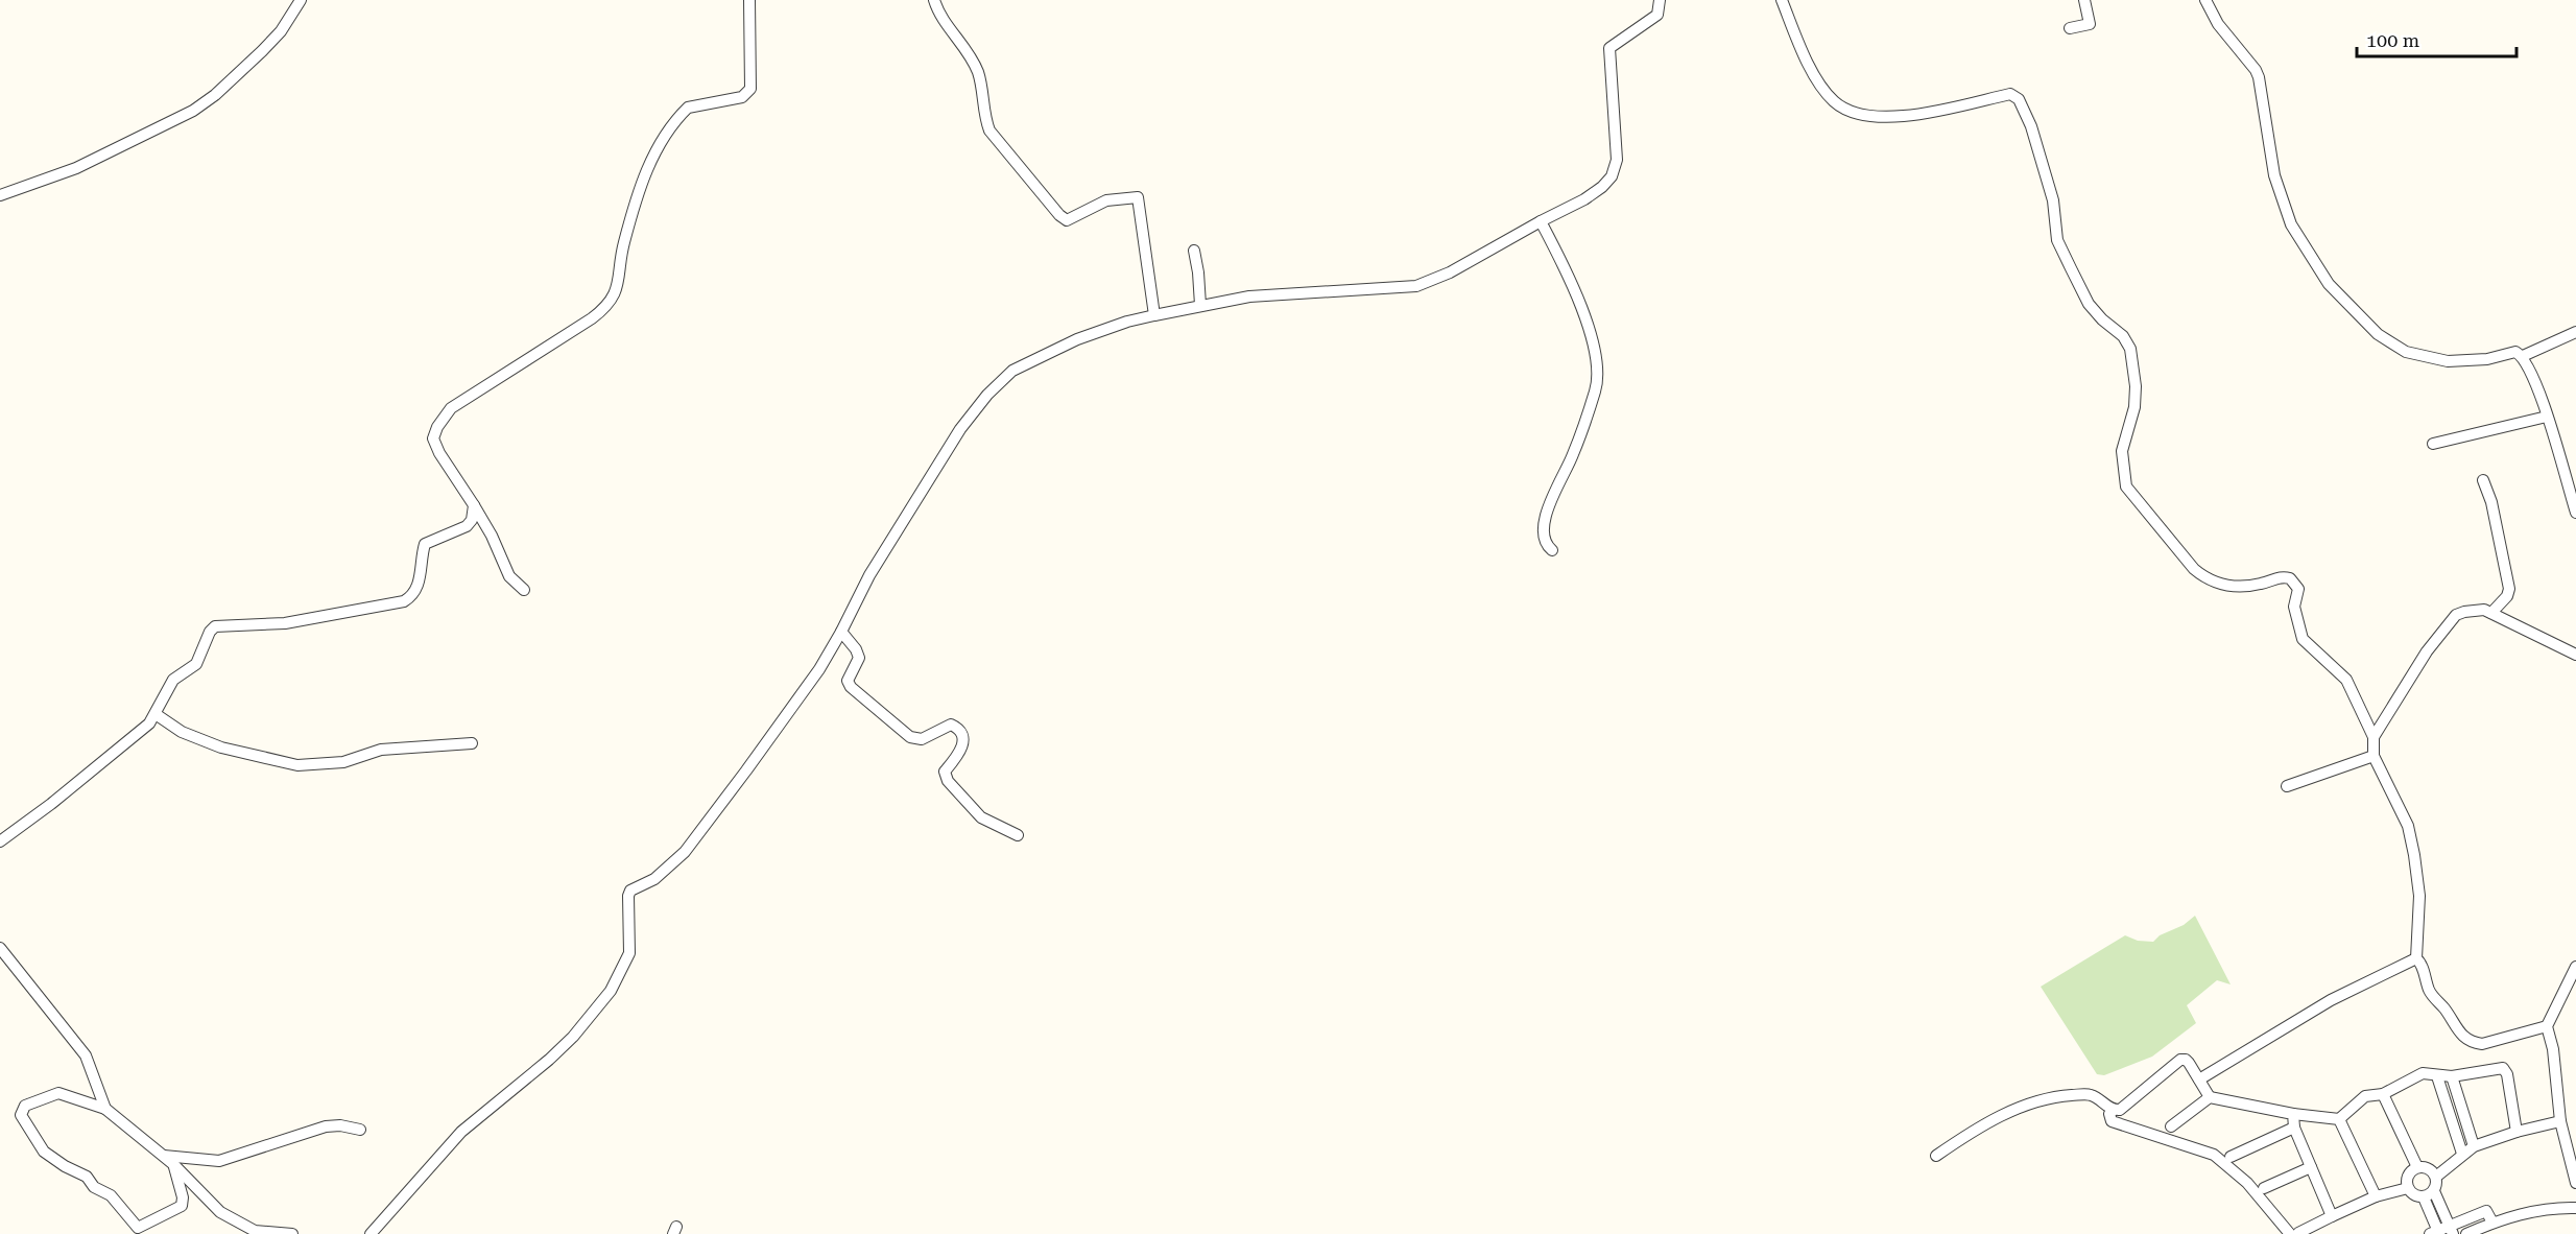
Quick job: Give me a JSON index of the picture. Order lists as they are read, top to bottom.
{
  "scale_bar": "100 m"
}
